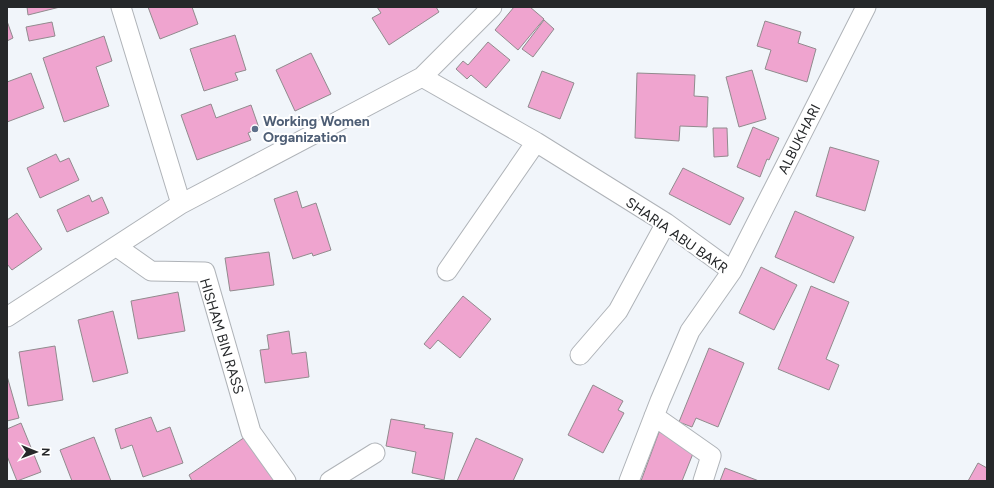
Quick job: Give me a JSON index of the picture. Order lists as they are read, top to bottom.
{
  "streets": {
    "street": ["ALBUKHARI", "SHARIA ABU BAKR", "HISHAM BIN RASS"]
  },
  "crossings": [
    ["ALBUKHARI", "SHARIA ABU BAKR"]
  ],
  "places": ["Working Women Organization"],
  "north": "right"
}
